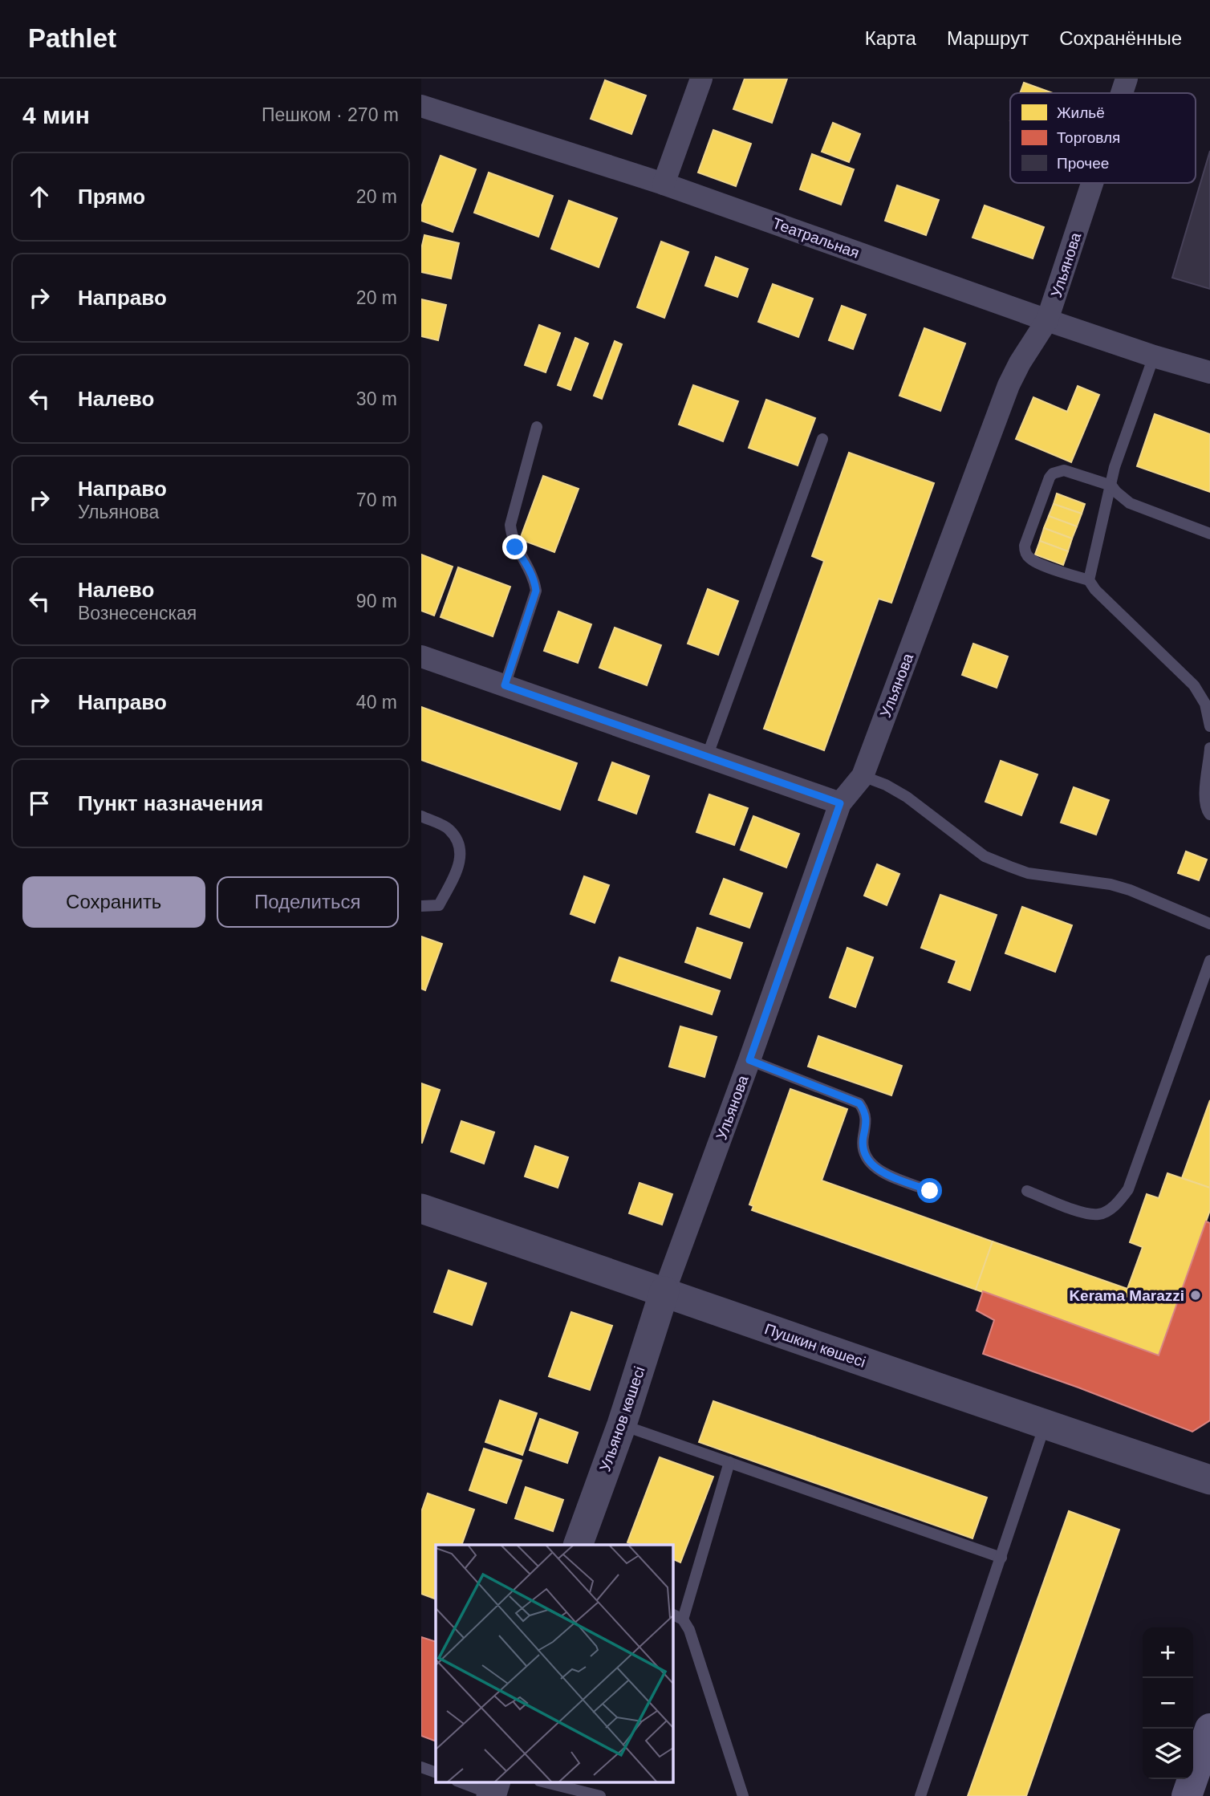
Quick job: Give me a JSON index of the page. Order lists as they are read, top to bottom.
{
  "streets": {
    "street": [
      "Театральная",
      "Ульянова",
      "Пушкин көшесі",
      "Ульянов көшесі"
    ]
  },
  "crossings": [
    ["Театральная", "Ульянова"],
    ["Ульянова", "Пушкин көшесі"],
    ["Ульянова", "Ульянов көшесі"],
    ["Пушкин көшесі", "Ульянов көшесі"]
  ],
  "places": ["Kerama Marazzi"],
  "legend": ["Жильё", "Торговля", "Прочее"],
  "page": {
    "header": "Pathlet",
    "nav": ["Карта", "Маршрут", "Сохранённые"],
    "heading": ["4 мин", "Пешком · 270 m"],
    "list": [
      ["Прямо", "20 m"],
      ["Направо", "20 m"],
      ["Налево", "30 m"],
      ["Направо", "Ульянова", "70 m"],
      ["Налево", "Вознесенская", "90 m"],
      ["Направо", "40 m"],
      "Пункт назначения"
    ],
    "buttons": ["Сохранить", "Поделиться"],
    "map_buttons": ["+", "−"]
  }
}
